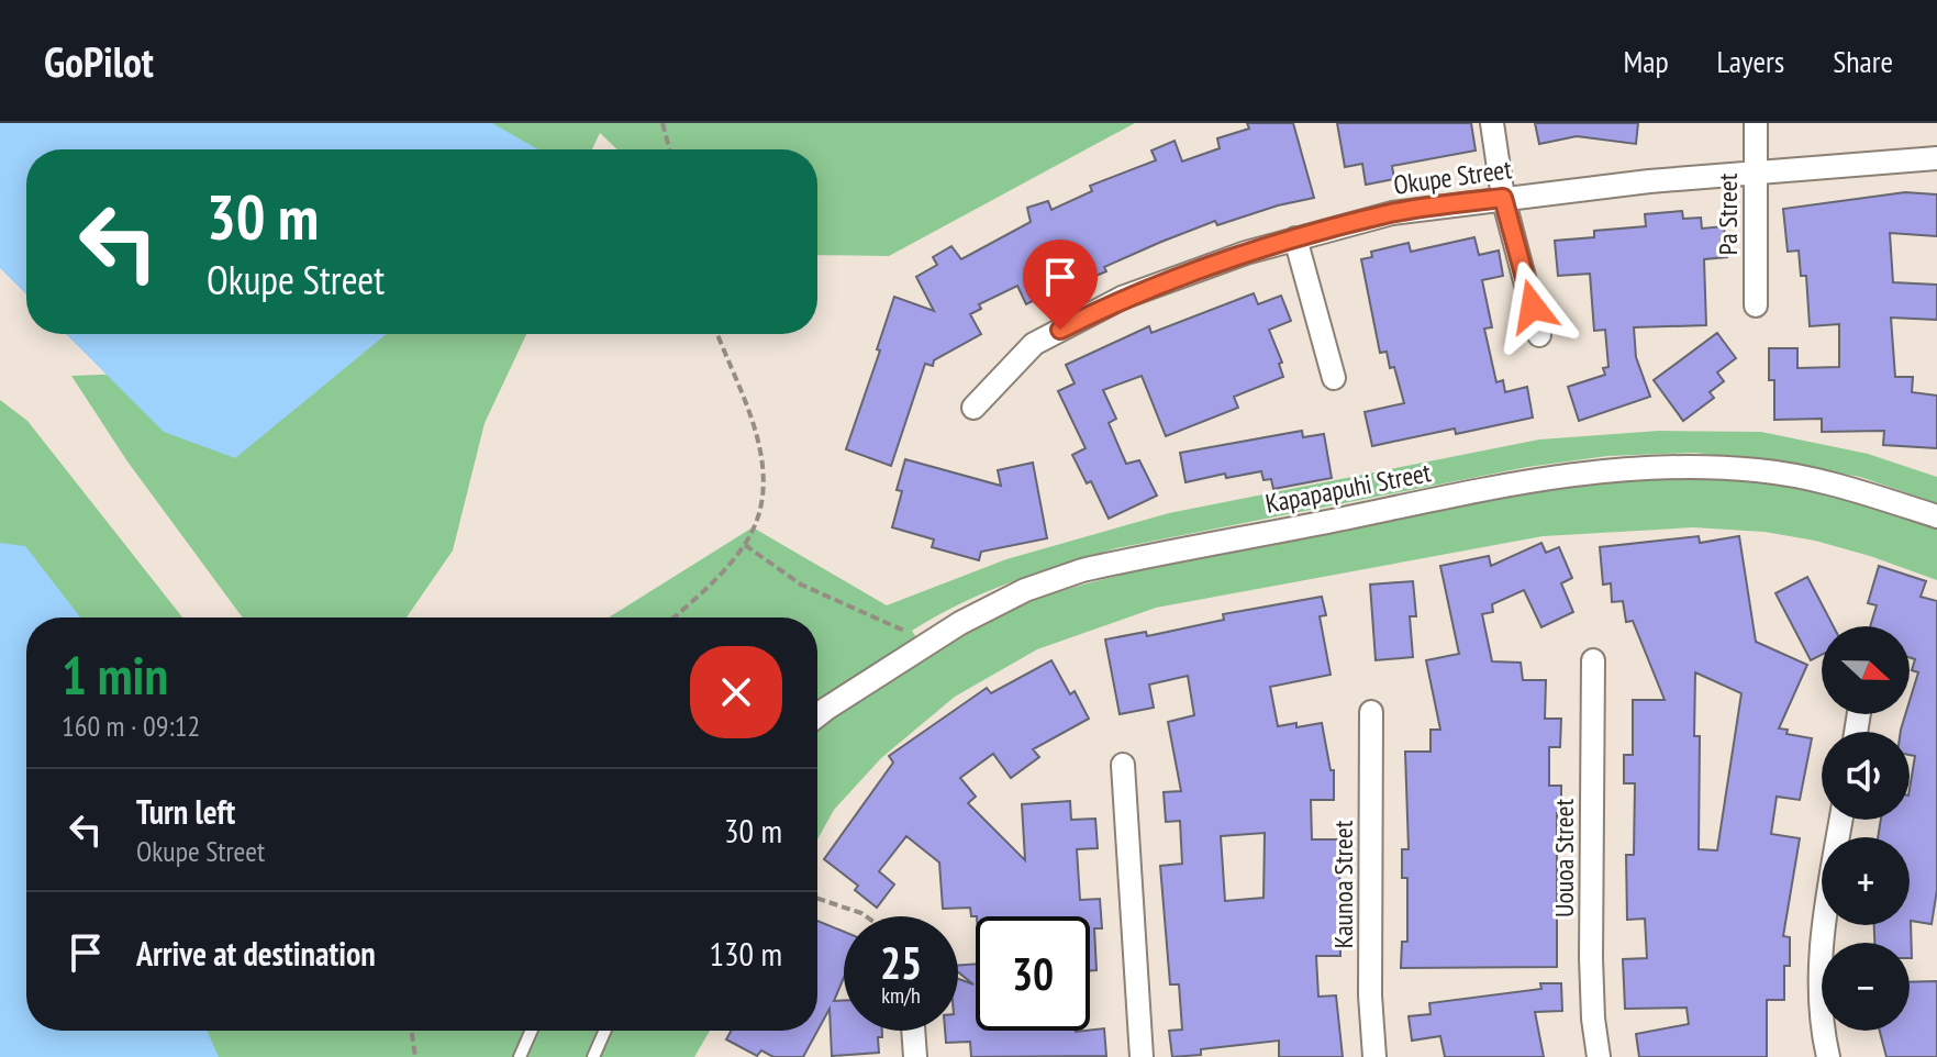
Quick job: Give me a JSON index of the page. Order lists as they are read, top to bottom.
{
  "streets": {
    "street": [
      "Okupe Street",
      "Pa Street",
      "Kapapapuhi Street",
      "Uouoa Street",
      "Kaunoa Street"
    ]
  },
  "crossings": [
    ["Okupe Street", "Pa Street"]
  ],
  "north": "right",
  "page": {
    "header": "GoPilot",
    "nav": ["Map", "Layers", "Share"],
    "turn": ["30 m", "Okupe Street"],
    "heading": ["1 min", "160 m · 09:12"],
    "map_buttons": ["+", "−"],
    "list": [
      {
        "name": "Turn left",
        "note": "Okupe Street",
        "value": "30 m"
      },
      {
        "name": "Arrive at destination",
        "value": "130 m"
      }
    ],
    "speed": "25 km/h",
    "limit": "30"
  }
}
